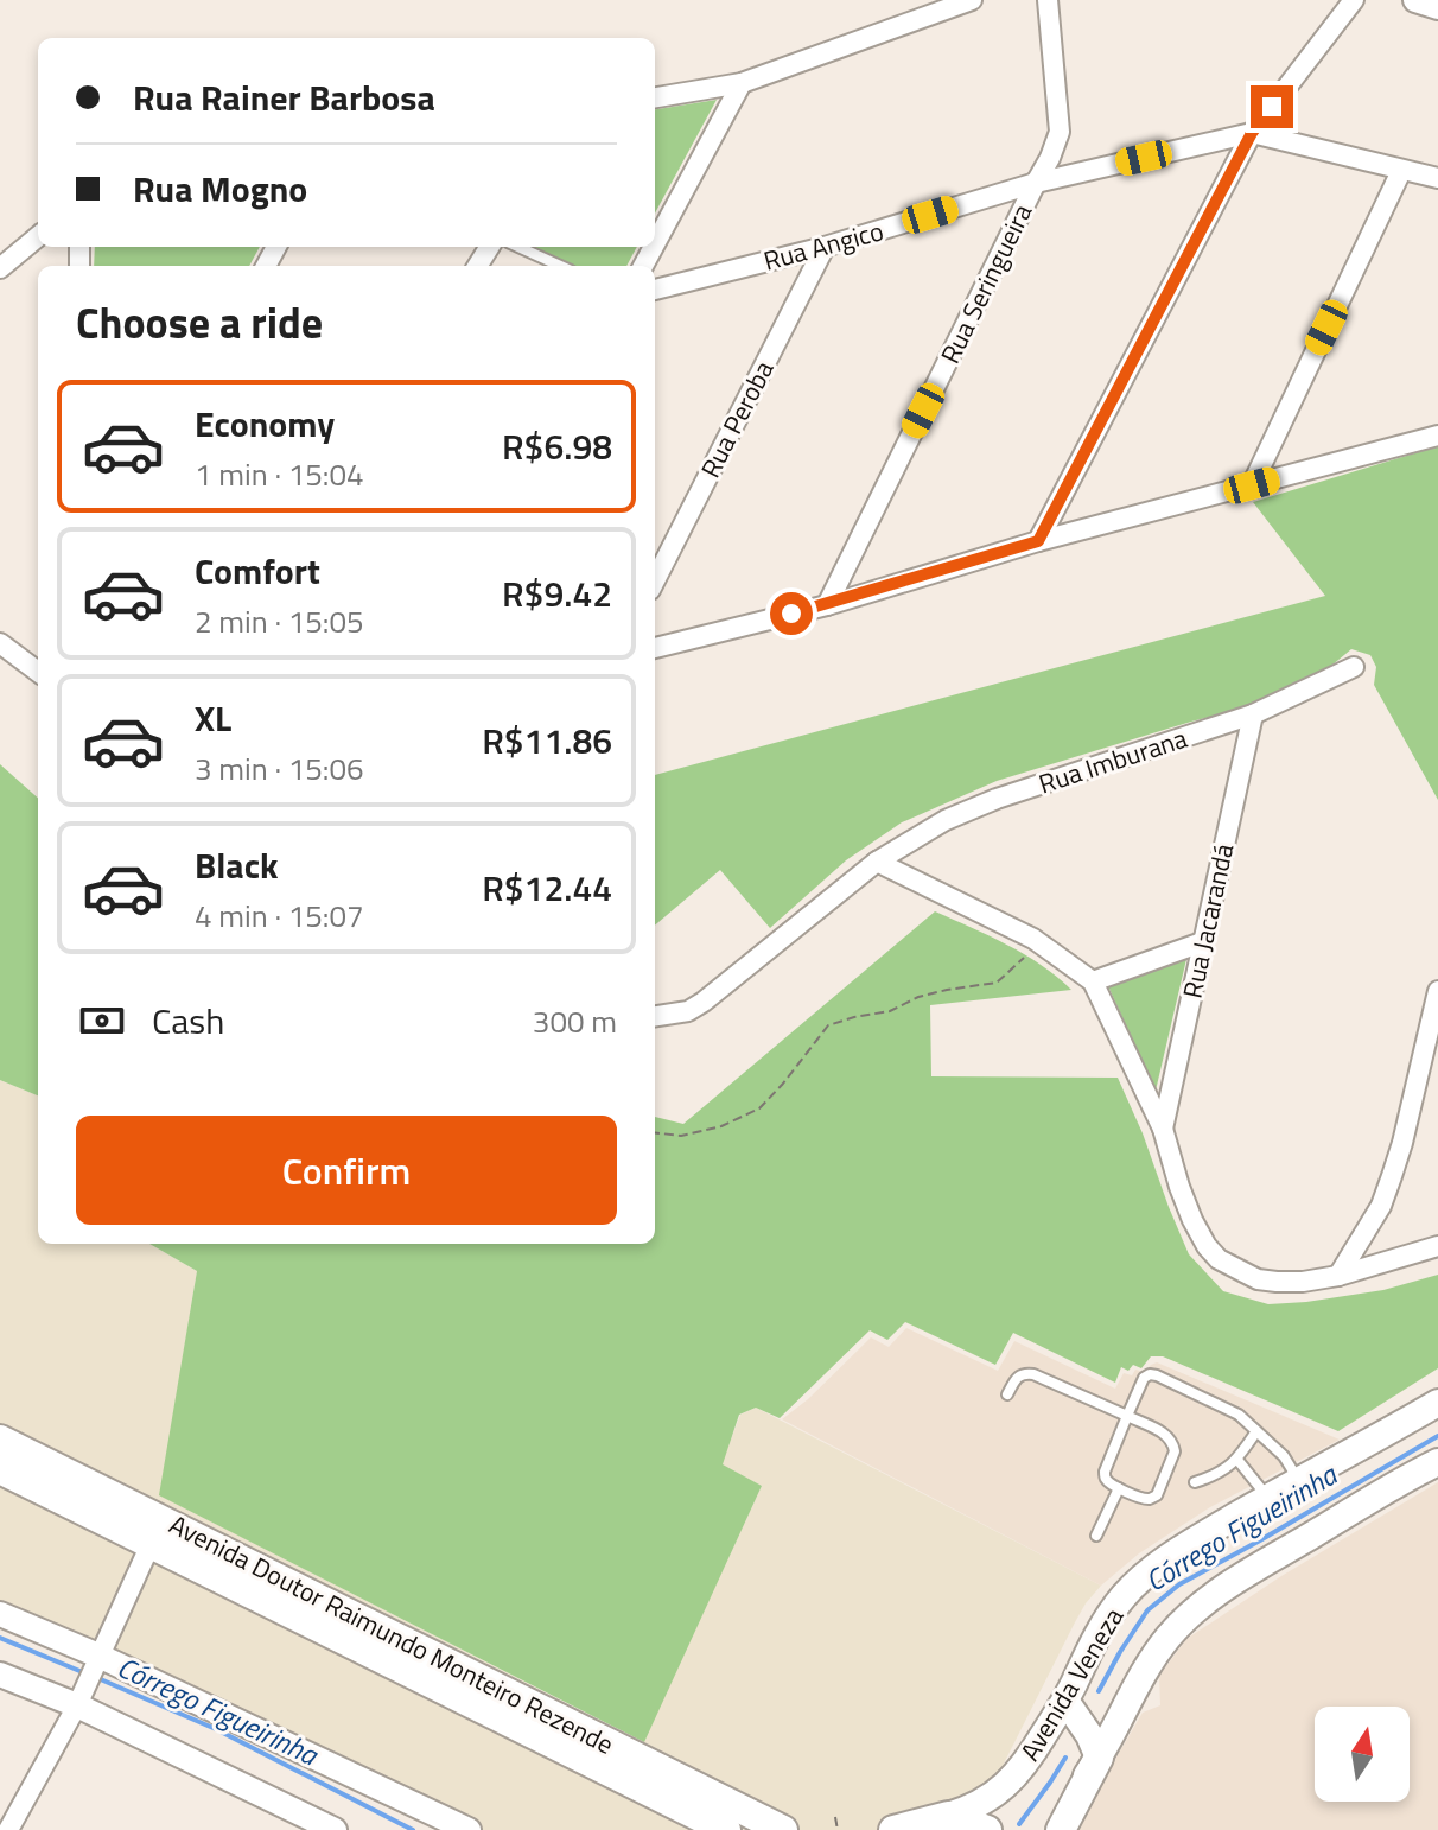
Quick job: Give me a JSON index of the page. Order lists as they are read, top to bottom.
{
  "streets": {
    "main road": ["Avenida Doutor Raimundo Monteiro Rezende", "Avenida Veneza"],
    "street": [
      "Rua Angico",
      "Rua Seringueira",
      "Rua Peroba",
      "Rua Imburana",
      "Rua Jacarandá"
    ]
  },
  "crossings": [
    ["Rua Angico", "Rua Seringueira"],
    ["Rua Angico", "Rua Peroba"],
    ["Rua Imburana", "Rua Jacarandá"]
  ],
  "water": ["Córrego Figueirinha"],
  "north": "top",
  "page": {
    "banner": ["Rua Rainer Barbosa", "Rua Mogno"],
    "heading": "Choose a ride",
    "list": [
      {
        "name": "Economy",
        "note": "1 min · 15:04",
        "value": "R$6.98"
      },
      {
        "name": "Comfort",
        "note": "2 min · 15:05",
        "value": "R$9.42"
      },
      {
        "name": "XL",
        "note": "3 min · 15:06",
        "value": "R$11.86"
      },
      {
        "name": "Black",
        "note": "4 min · 15:07",
        "value": "R$12.44"
      }
    ],
    "pay": ["Cash", "300 m"],
    "buttons": "Confirm"
  }
}
